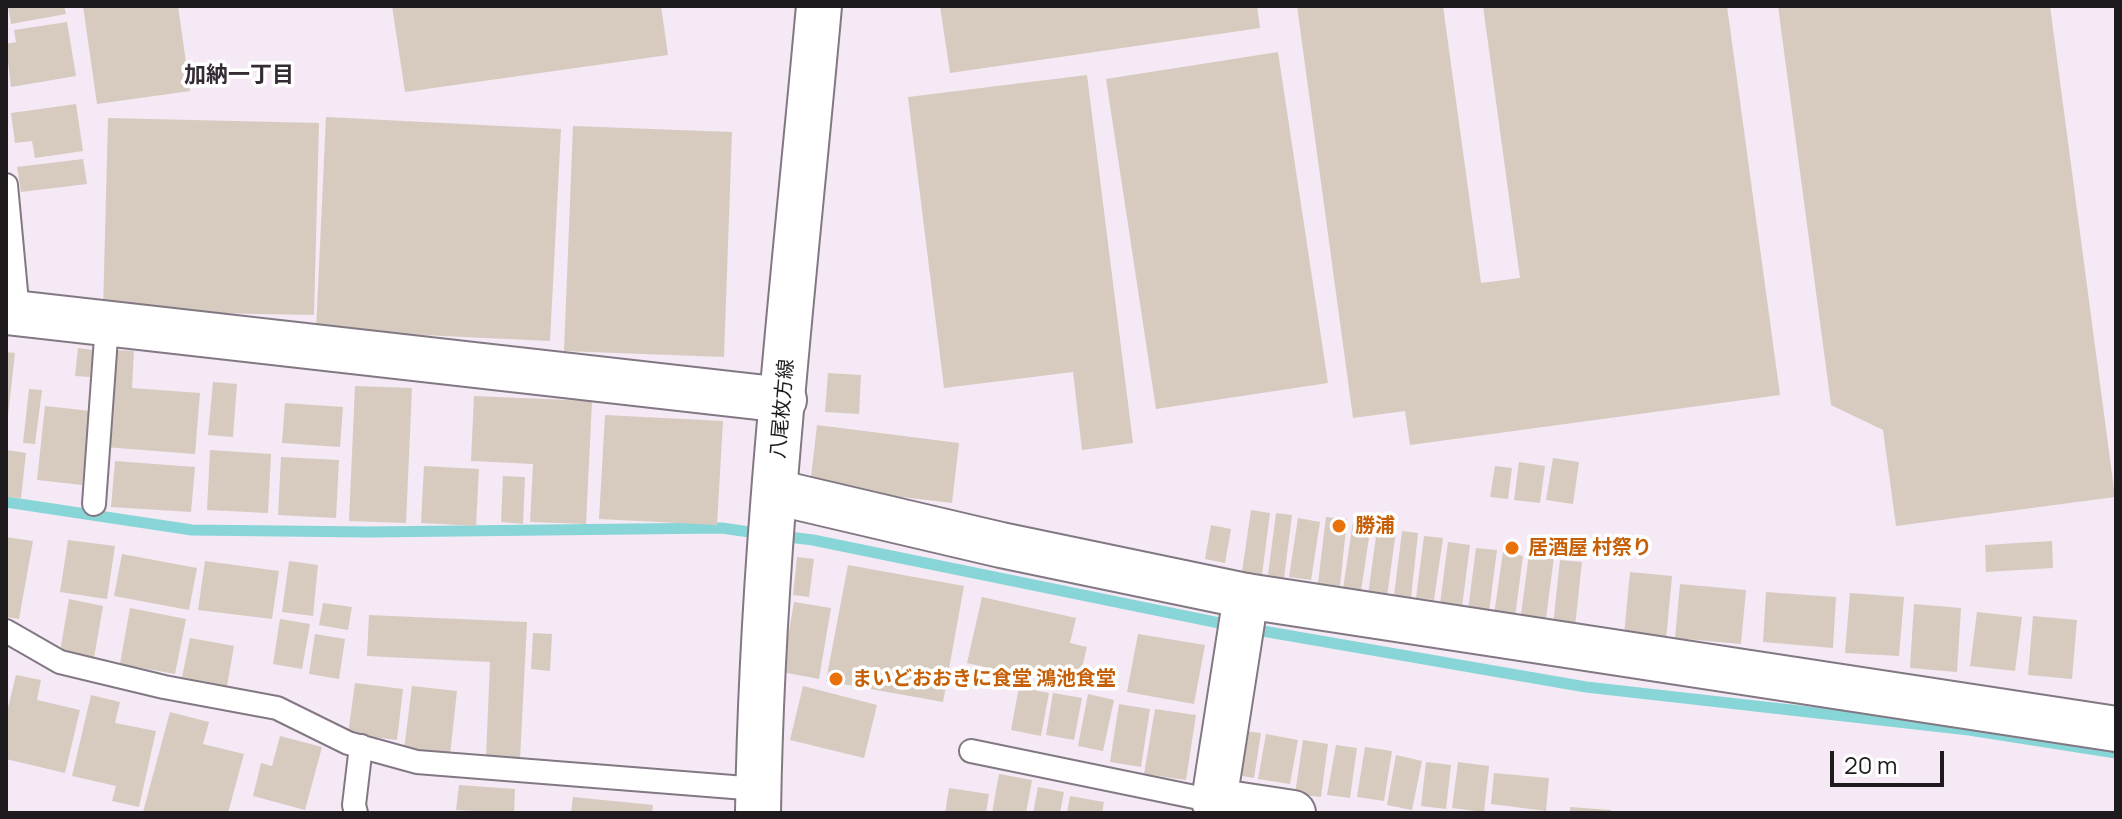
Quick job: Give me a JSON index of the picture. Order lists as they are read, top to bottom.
{
  "streets": {
    "street": ["八尾枚方線"]
  },
  "districts": ["加納一丁目"],
  "places": ["勝浦", "居酒屋 村祭り", "まいどおおきに食堂 鴻池食堂"],
  "scale_bar": "20 m"
}
